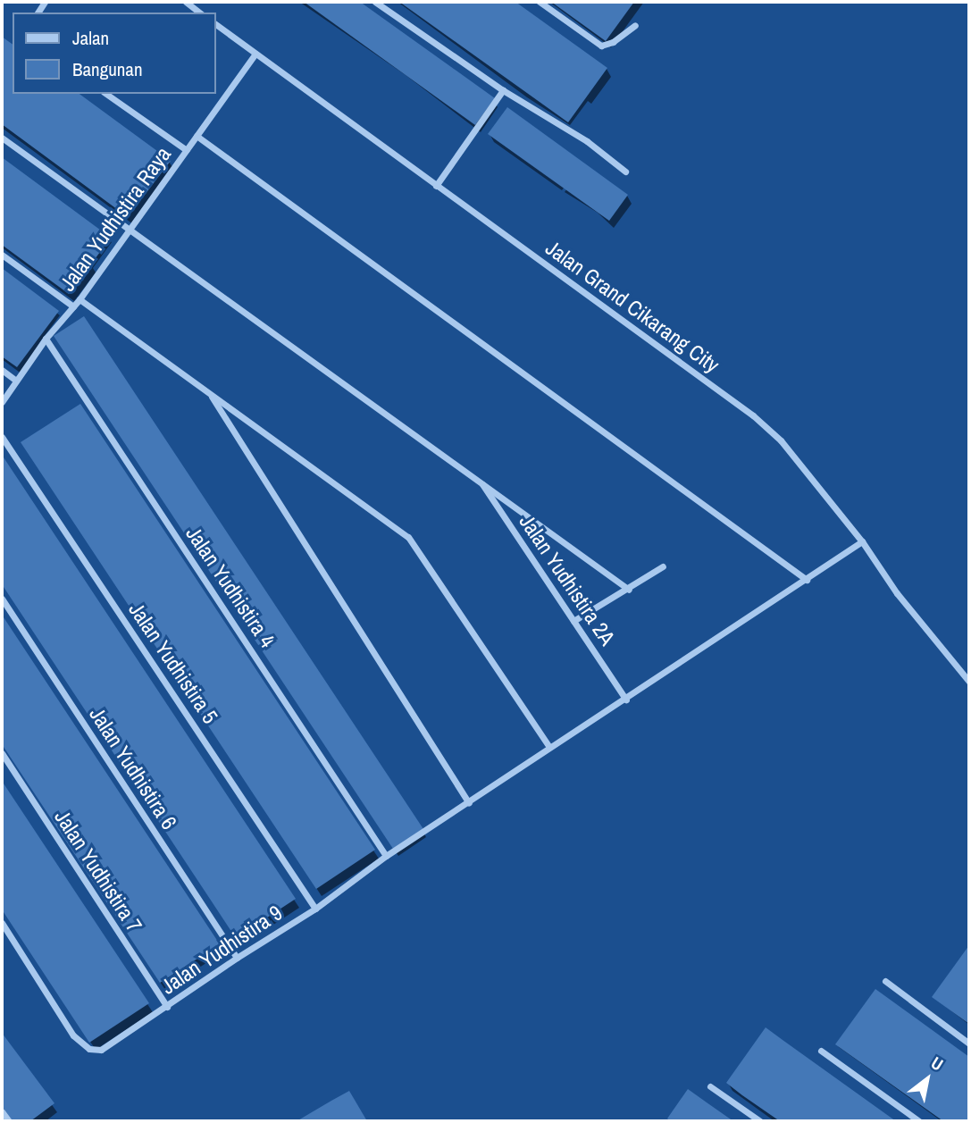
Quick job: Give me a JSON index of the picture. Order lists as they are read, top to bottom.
{
  "streets": {
    "street": [
      "Jalan Yudhistira Raya",
      "Jalan Grand Cikarang City",
      "Jalan Yudhistira 2A",
      "Jalan Yudhistira 4",
      "Jalan Yudhistira 5",
      "Jalan Yudhistira 6",
      "Jalan Yudhistira 7",
      "Jalan Yudhistira 9"
    ]
  },
  "crossings": [
    ["Jalan Yudhistira Raya", "Jalan Grand Cikarang City"],
    ["Jalan Yudhistira Raya", "Jalan Yudhistira 4"],
    ["Jalan Grand Cikarang City", "Jalan Yudhistira 9"],
    ["Jalan Yudhistira 2A", "Jalan Yudhistira 9"],
    ["Jalan Yudhistira 4", "Jalan Yudhistira 9"],
    ["Jalan Yudhistira 5", "Jalan Yudhistira 9"],
    ["Jalan Yudhistira 6", "Jalan Yudhistira 9"],
    ["Jalan Yudhistira 7", "Jalan Yudhistira 9"]
  ],
  "legend": ["Jalan", "Bangunan"],
  "north": "top right"
}
